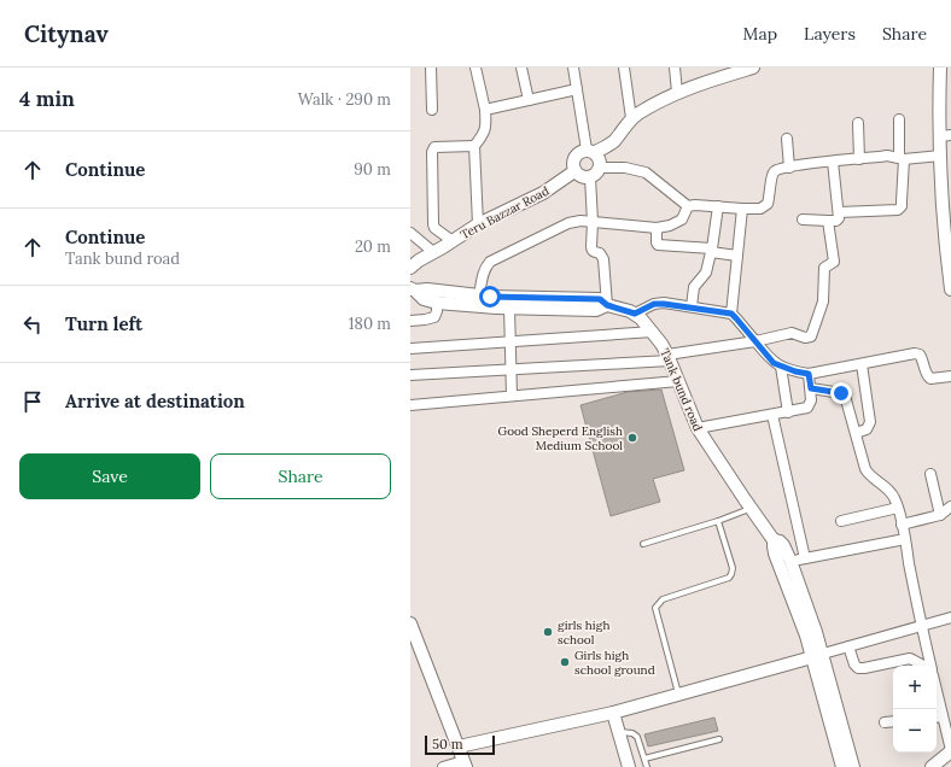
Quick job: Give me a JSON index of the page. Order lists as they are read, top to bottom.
{
  "streets": {
    "street": ["Teru Bazzar Road", "Tank bund road"]
  },
  "places": ["Good Sheperd English Medium School", "girls high school", "Girls high school ground"],
  "scale_bar": "50 m",
  "page": {
    "header": "Citynav",
    "nav": ["Map", "Layers", "Share"],
    "heading": ["4 min", "Walk · 290 m"],
    "list": [
      ["Continue", "90 m"],
      ["Continue", "Tank bund road", "20 m"],
      ["Turn left", "180 m"],
      "Arrive at destination"
    ],
    "buttons": ["Save", "Share"],
    "map_buttons": ["+", "−"],
    "scale": "50 m"
  }
}
